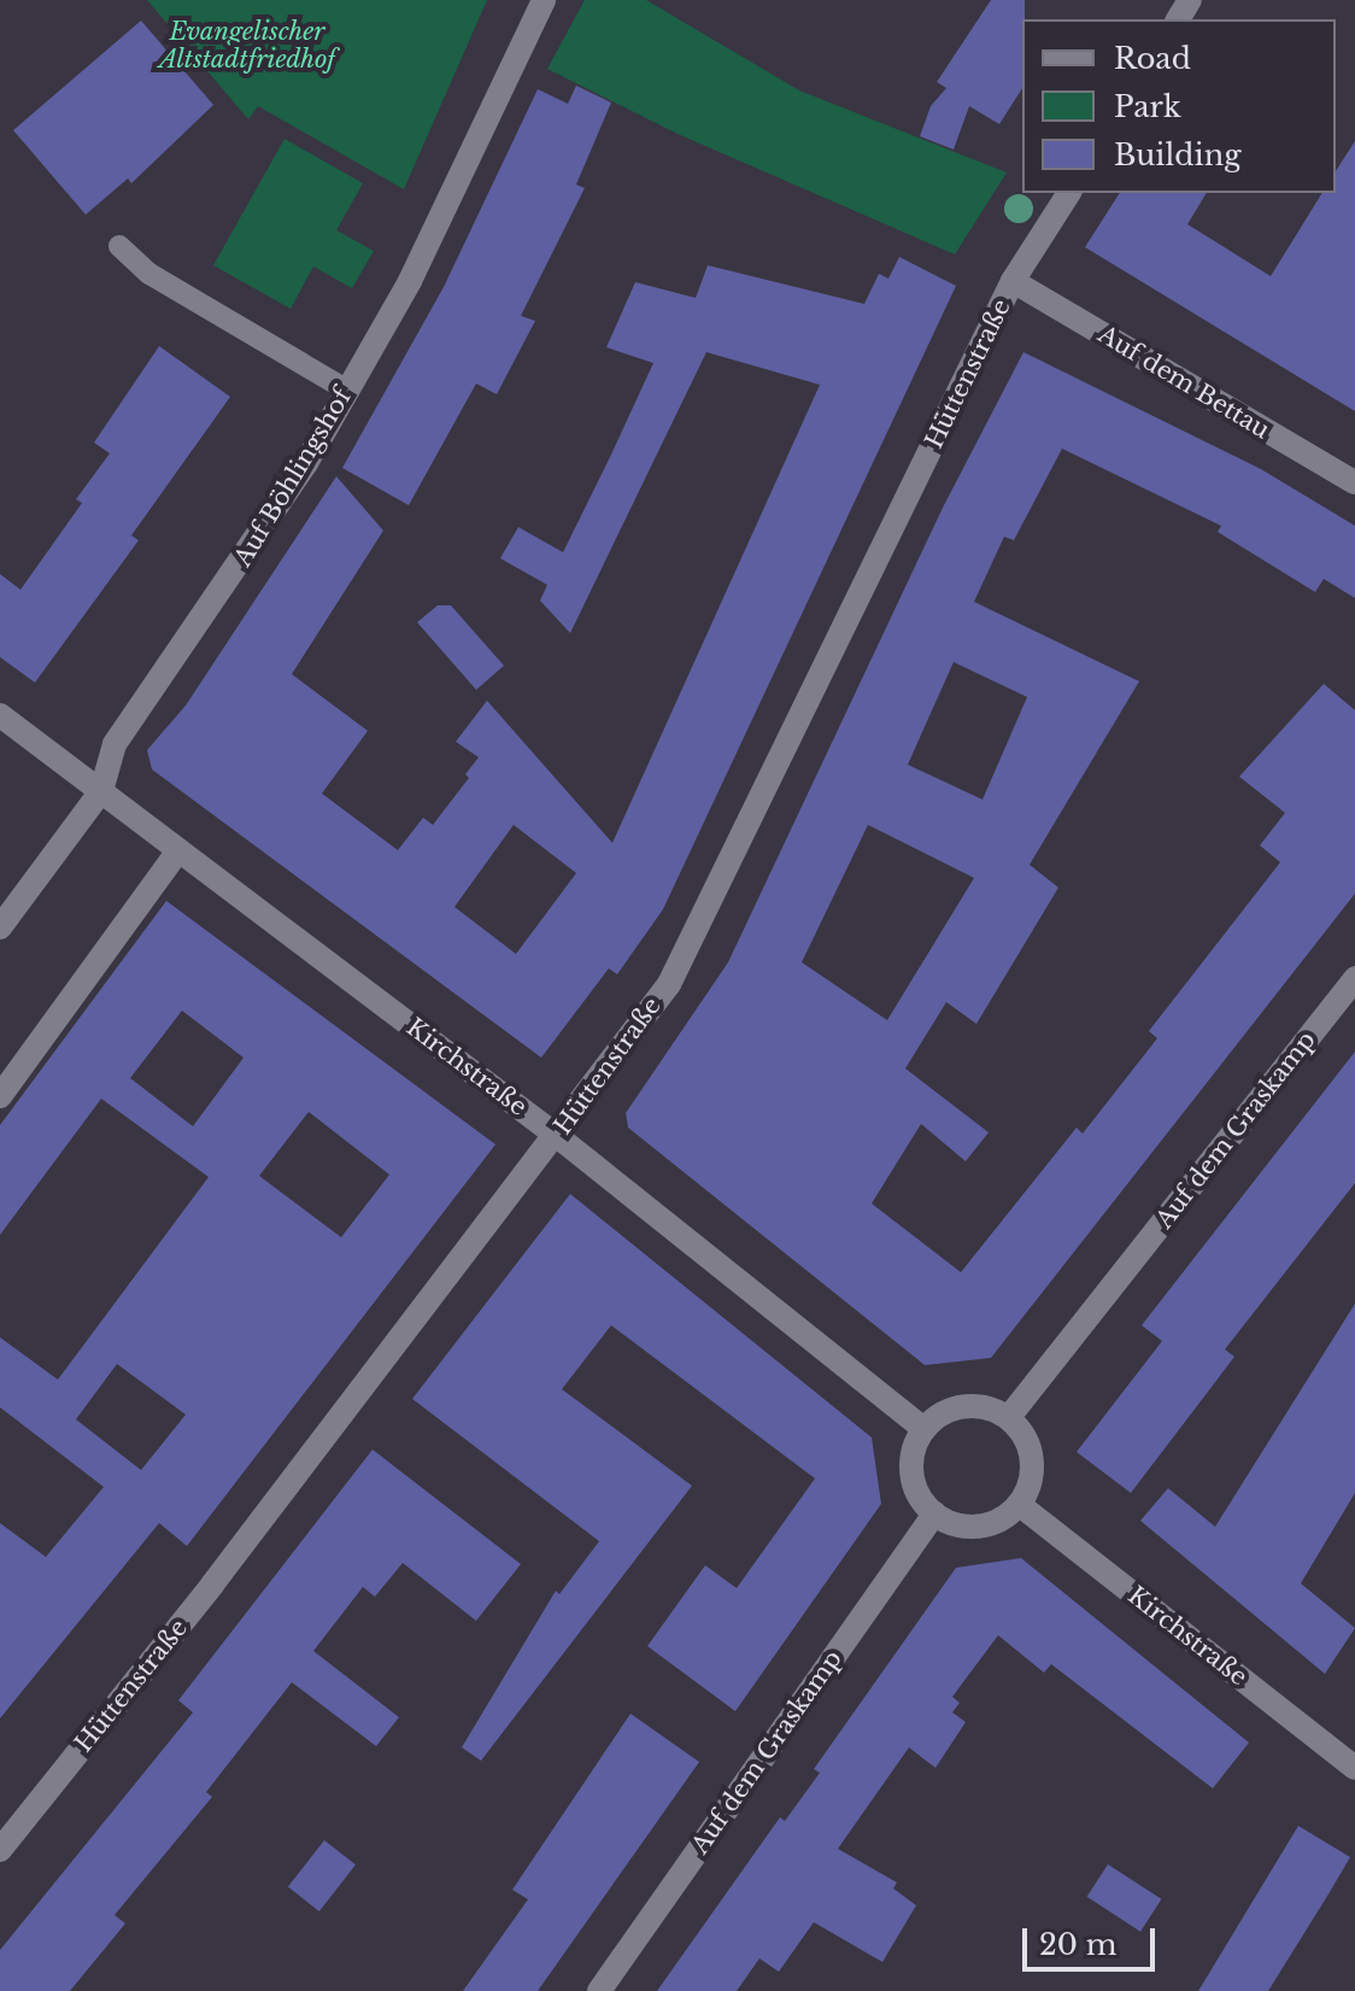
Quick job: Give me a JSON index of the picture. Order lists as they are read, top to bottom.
{
  "streets": {
    "street": [
      "Hüttenstraße",
      "Auf dem Bettau",
      "Auf Böhlingshof",
      "Kirchstraße",
      "Auf dem Graskamp"
    ]
  },
  "crossings": [
    ["Hüttenstraße", "Auf dem Bettau"],
    ["Hüttenstraße", "Kirchstraße"],
    ["Auf Böhlingshof", "Kirchstraße"],
    ["Kirchstraße", "Auf dem Graskamp"]
  ],
  "parks": ["Evangelischer Altstadtfriedhof"],
  "legend": ["Road", "Park", "Building"],
  "scale_bar": "20 m"
}
